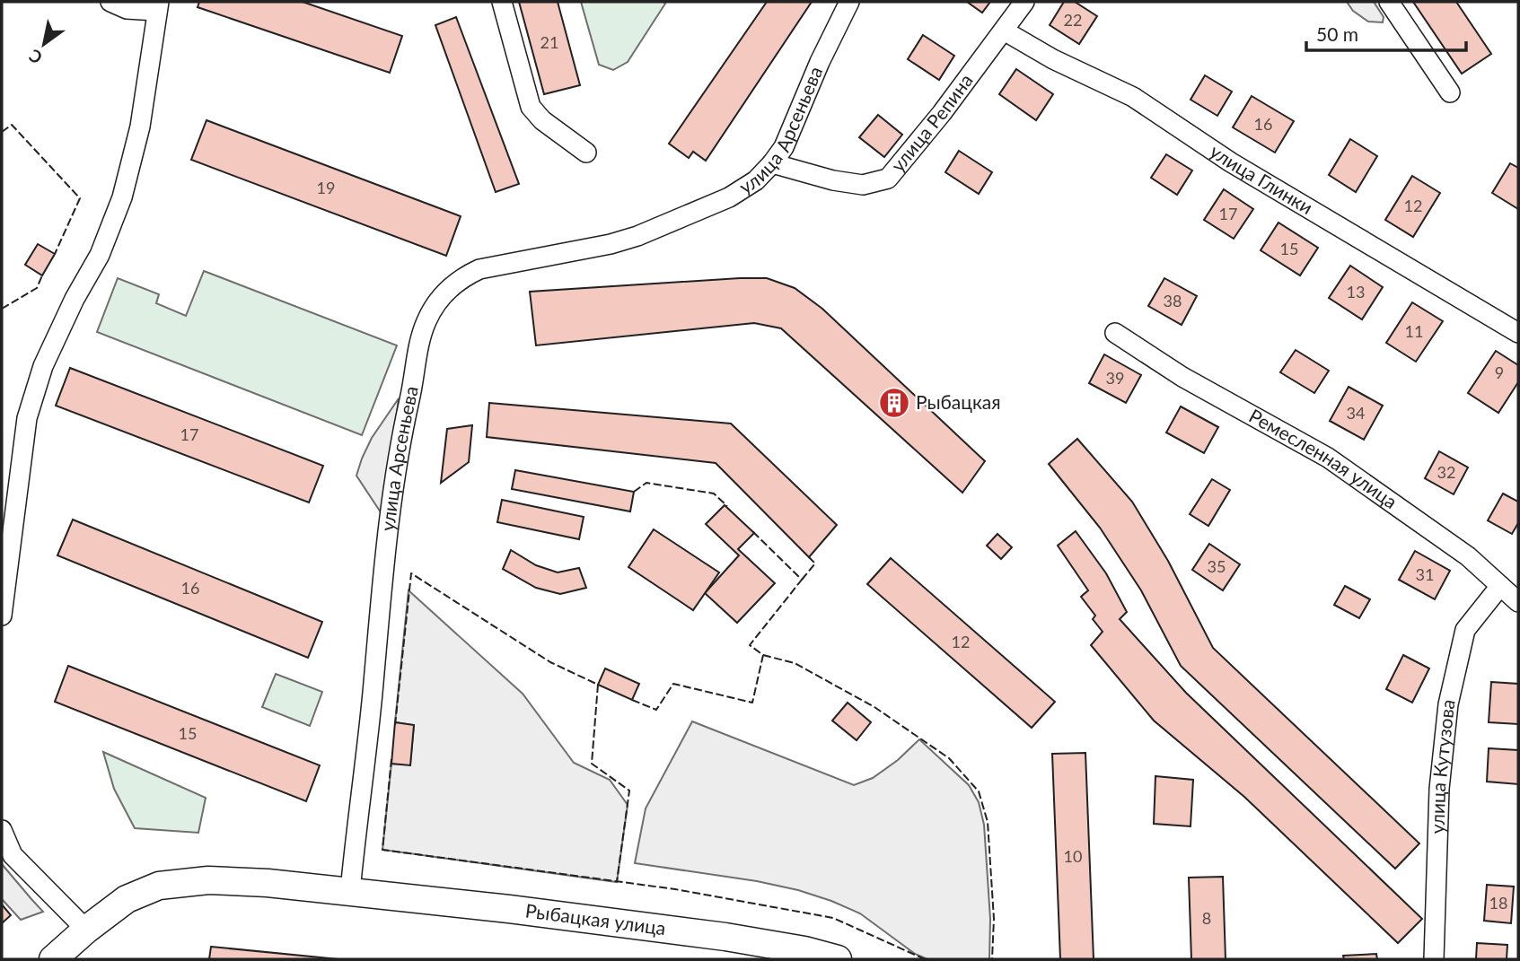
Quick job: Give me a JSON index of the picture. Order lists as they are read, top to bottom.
{
  "streets": {
    "main road": ["Рыбацкая улица"],
    "street": [
      "улица Репина",
      "улица Арсеньева",
      "улица Глинки",
      "Ремесленная улица",
      "улица Кутузова"
    ]
  },
  "crossings": [
    ["улица Репина", "улица Арсеньева"],
    ["улица Репина", "улица Глинки"],
    ["улица Арсеньева", "Рыбацкая улица"],
    ["Ремесленная улица", "улица Кутузова"]
  ],
  "places": {
    "building": ["Рыбацкая"]
  },
  "house_numbers": [
    "22",
    "21",
    "16",
    "19",
    "12",
    "17",
    "15",
    "13",
    "38",
    "11",
    "9",
    "39",
    "34",
    "17",
    "32",
    "35",
    "31",
    "16",
    "12",
    "15",
    "10",
    "18",
    "8"
  ],
  "scale_bar": "50 m",
  "north": "bottom left"
}
